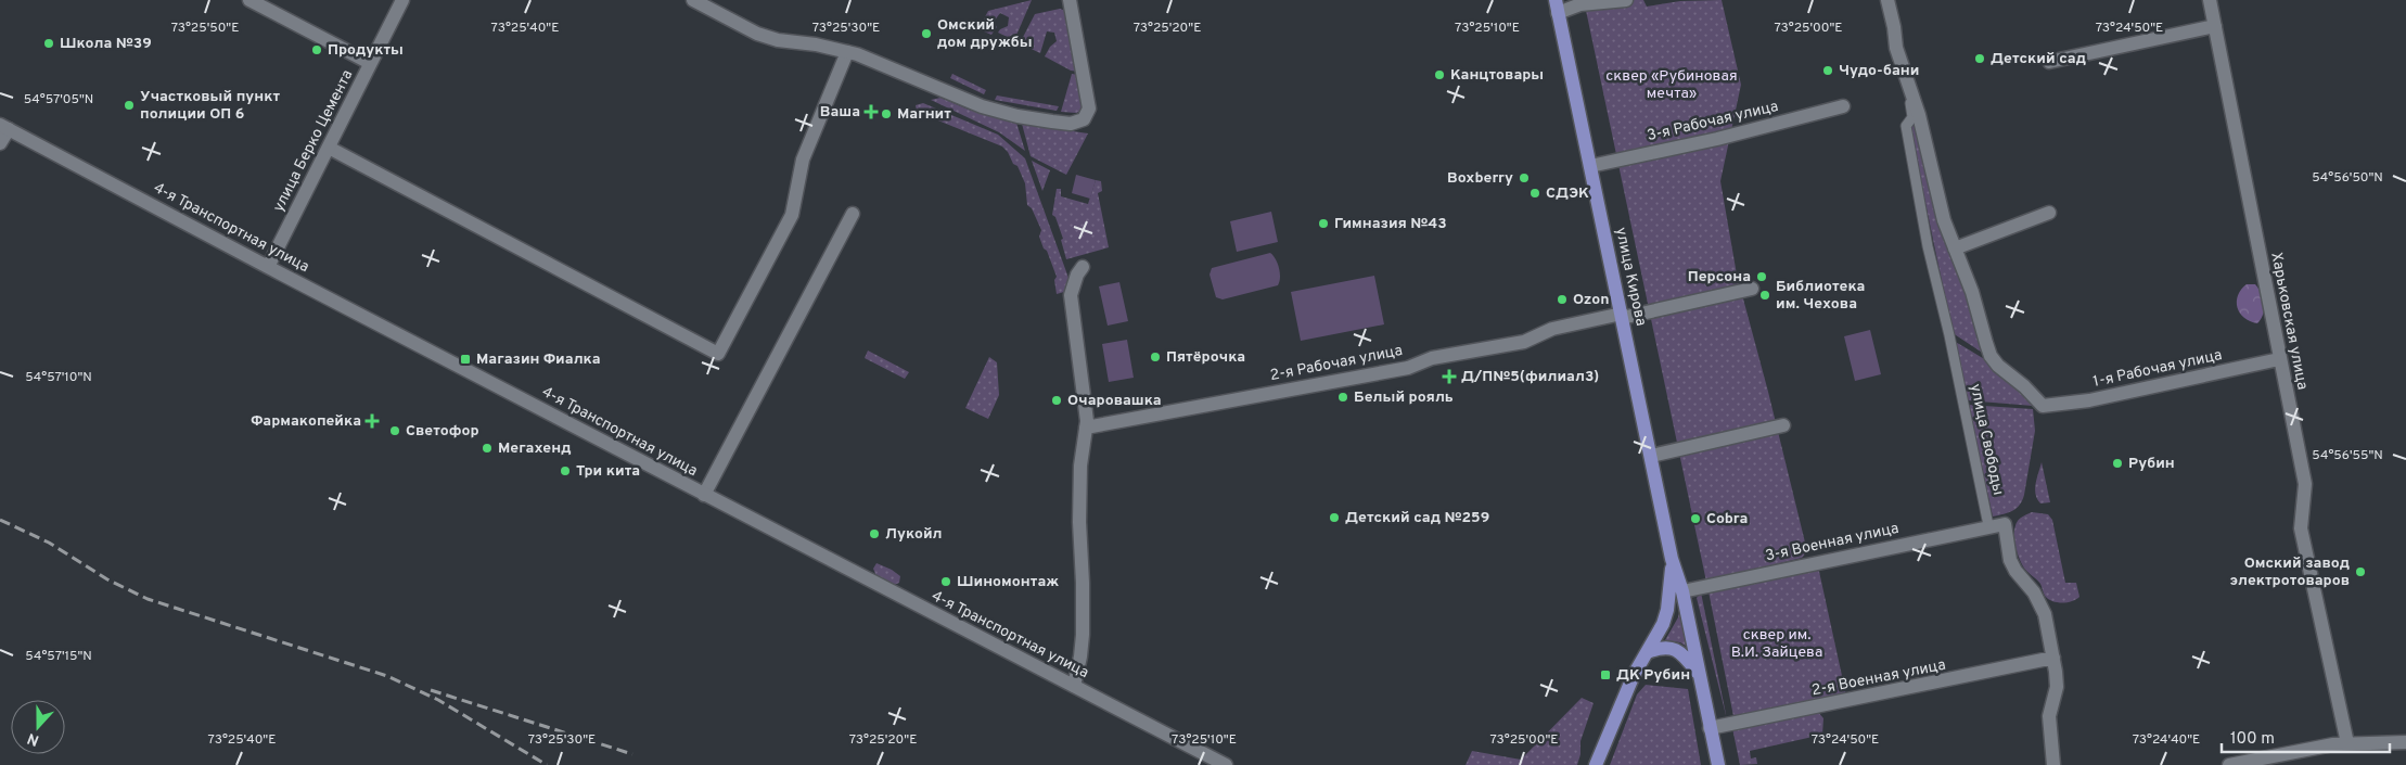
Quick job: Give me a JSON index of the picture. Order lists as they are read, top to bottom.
{
  "streets": {
    "main road": ["улица Кирова"],
    "street": [
      "3-я Рабочая улица",
      "улица Берко Цемента",
      "4-я Транспортная улица",
      "Харьковская улица",
      "2-я Рабочая улица",
      "1-я Рабочая улица",
      "улица Свободы",
      "3-я Военная улица",
      "2-я Военная улица"
    ]
  },
  "crossings": [
    ["3-я Рабочая улица", "улица Кирова"],
    ["улица Берко Цемента", "4-я Транспортная улица"],
    ["улица Кирова", "2-я Рабочая улица"],
    ["улица Кирова", "3-я Военная улица"],
    ["улица Кирова", "2-я Военная улица"],
    ["Харьковская улица", "1-я Рабочая улица"],
    ["1-я Рабочая улица", "улица Свободы"],
    ["улица Свободы", "3-я Военная улица"]
  ],
  "parks": ["сквер «Рубиновая мечта»", "сквер им. В.И. Зайцева"],
  "places": {
    "other": [
      "Омский дом дружбы",
      "Школа №39",
      "Продукты",
      "Детский сад",
      "Чудо-бани",
      "Канцтовары",
      "Участковый пункт полиции ОП 6",
      "Магнит",
      "Boxberry",
      "СДЭК",
      "Гимназия №43",
      "Персона",
      "Библиотека им. Чехова",
      "Ozon",
      "Пятёрочка",
      "Белый рояль",
      "Очаровашка",
      "Светофор",
      "Мегахенд",
      "Рубин",
      "Три кита",
      "Детский сад №259",
      "Cobra",
      "Лукойл",
      "Омский завод электротоваров",
      "Шиномонтаж"
    ],
    "health": ["Ваша", "Д/П№5(филиал3)", "Фармакопейка"],
    "transit": ["Магазин Фиалка", "ДК Рубин"]
  },
  "scale_bar": "100 m",
  "north": "bottom",
  "coordinates": [
    "73°25'50\"E",
    "73°25'40\"E",
    "73°25'30\"E",
    "73°25'20\"E",
    "73°25'10\"E",
    "73°25'00\"E",
    "73°24'50\"E",
    "54°57'05\"N",
    "54°56'50\"N",
    "54°57'10\"N",
    "54°56'55\"N",
    "54°57'15\"N",
    "73°24'40\"E"
  ]
}
